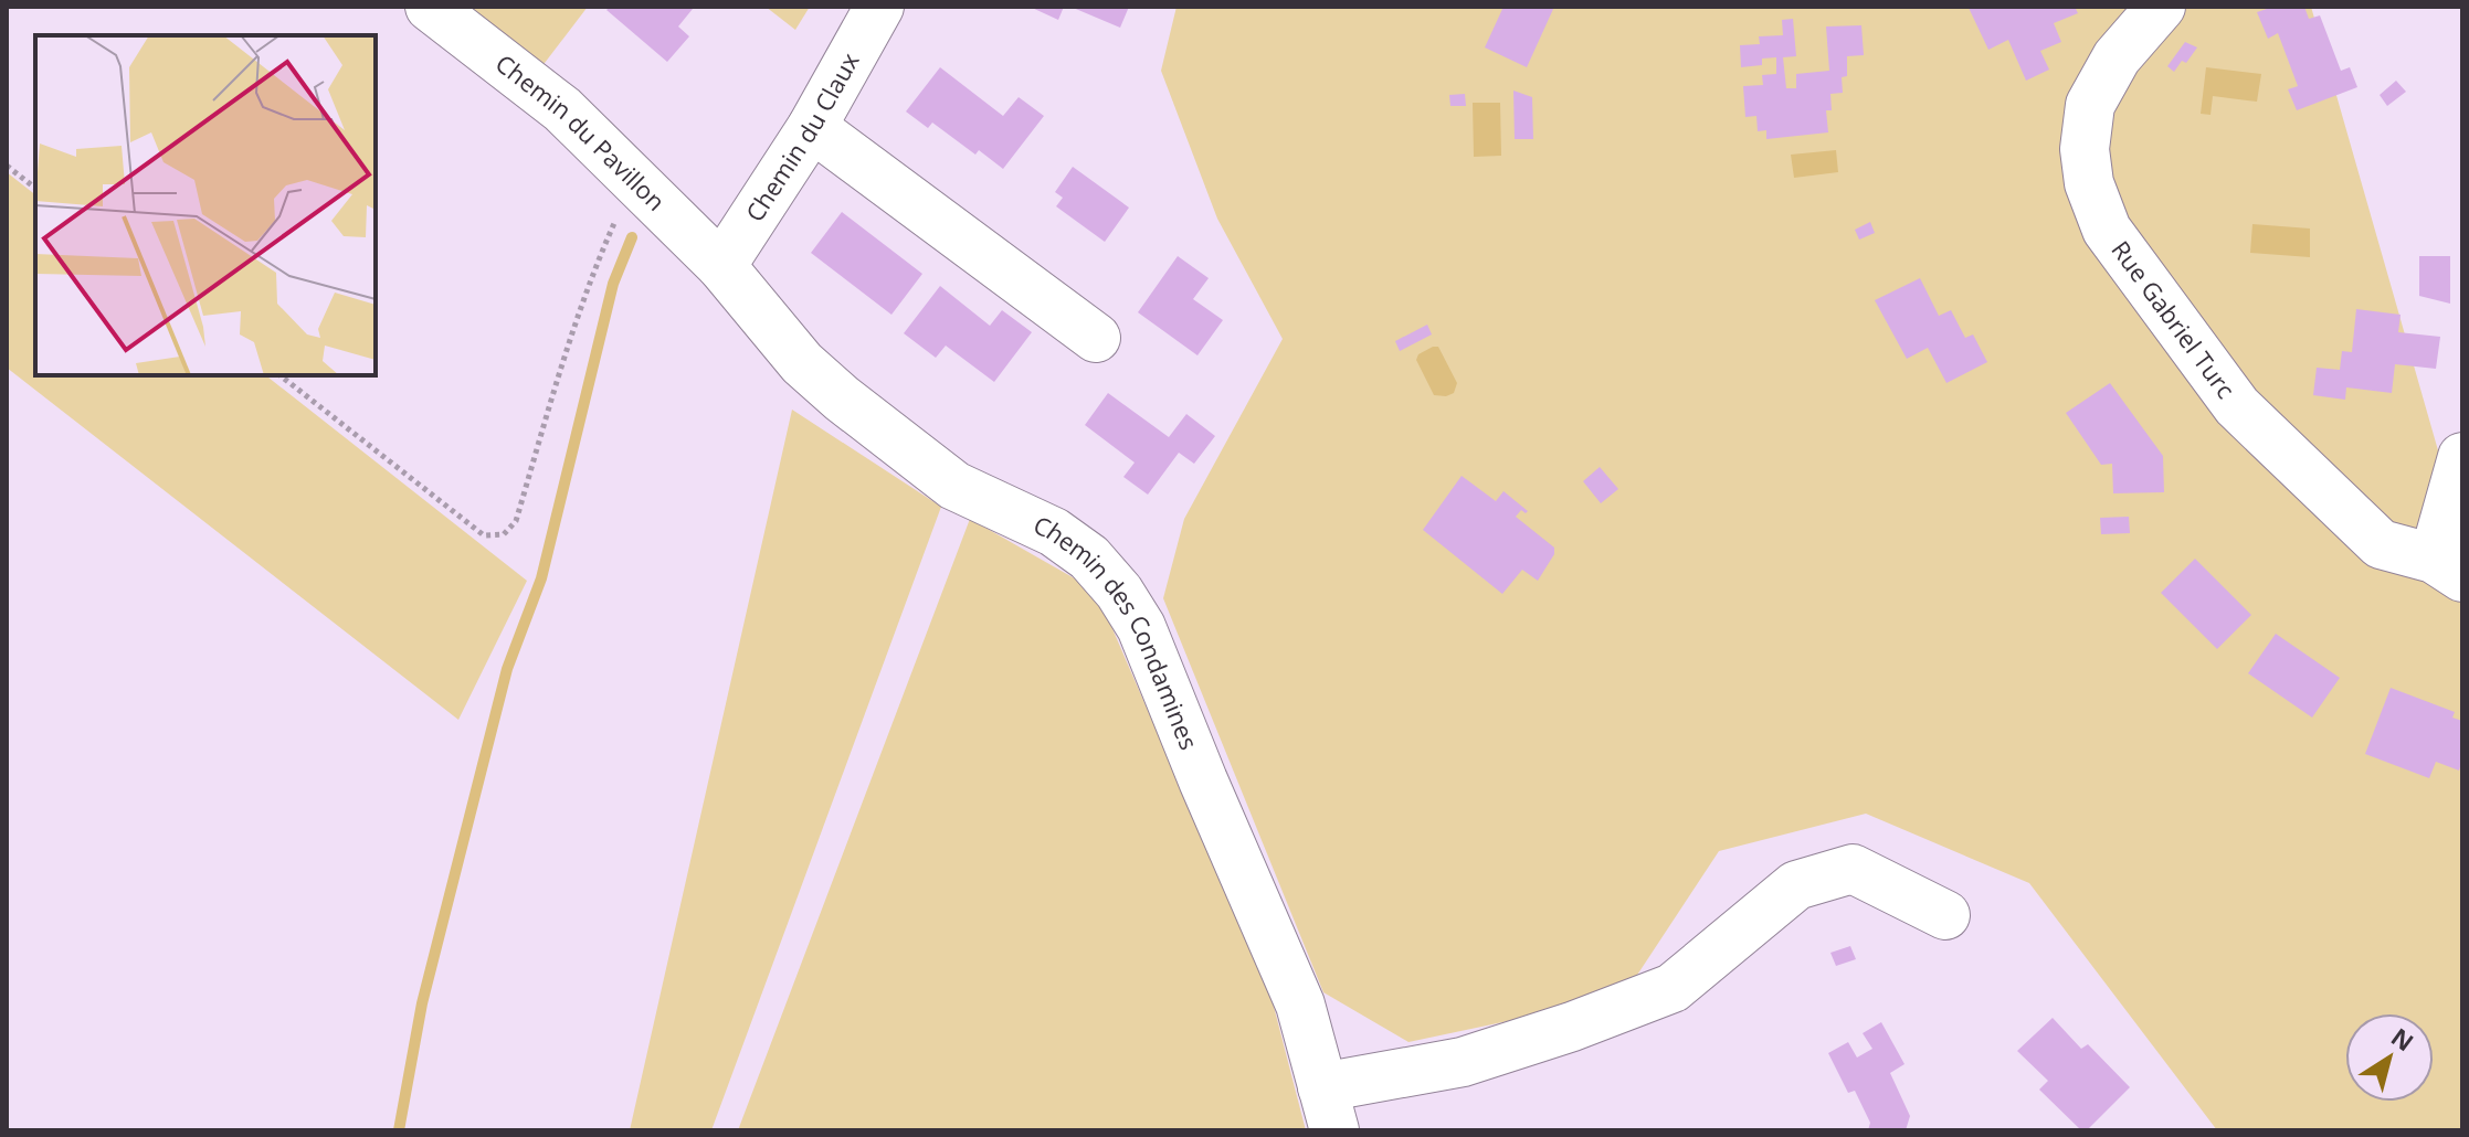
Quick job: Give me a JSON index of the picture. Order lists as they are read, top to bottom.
{
  "streets": {
    "street": [
      "Chemin du Pavillon",
      "Chemin du Claux",
      "Rue Gabriel Turc",
      "Chemin des Condamines"
    ]
  },
  "crossings": [
    ["Chemin du Pavillon", "Chemin du Claux"],
    ["Chemin du Pavillon", "Chemin des Condamines"],
    ["Chemin du Claux", "Chemin des Condamines"]
  ],
  "north": "top right"
}
